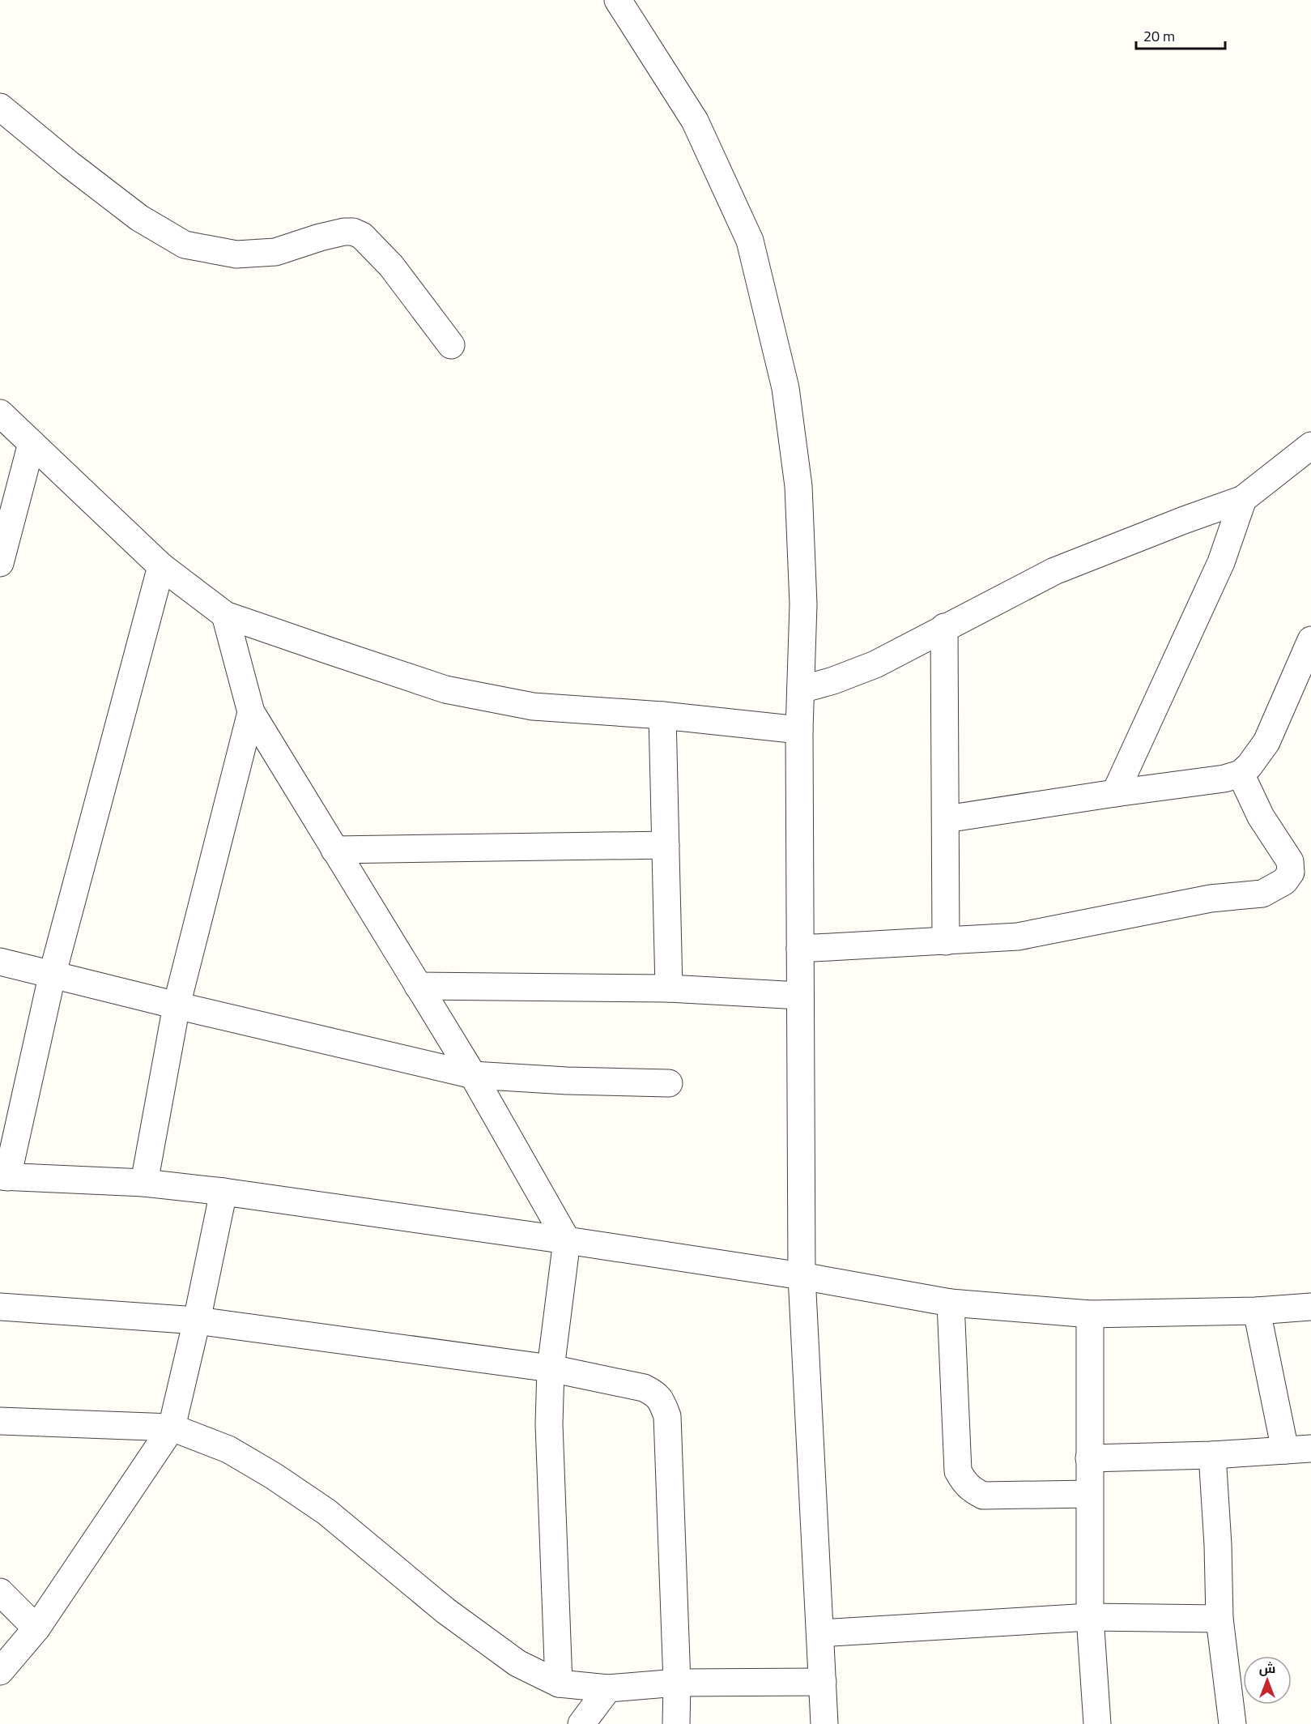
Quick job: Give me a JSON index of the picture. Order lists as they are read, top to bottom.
{
  "scale_bar": "20 m",
  "north": "top"
}
